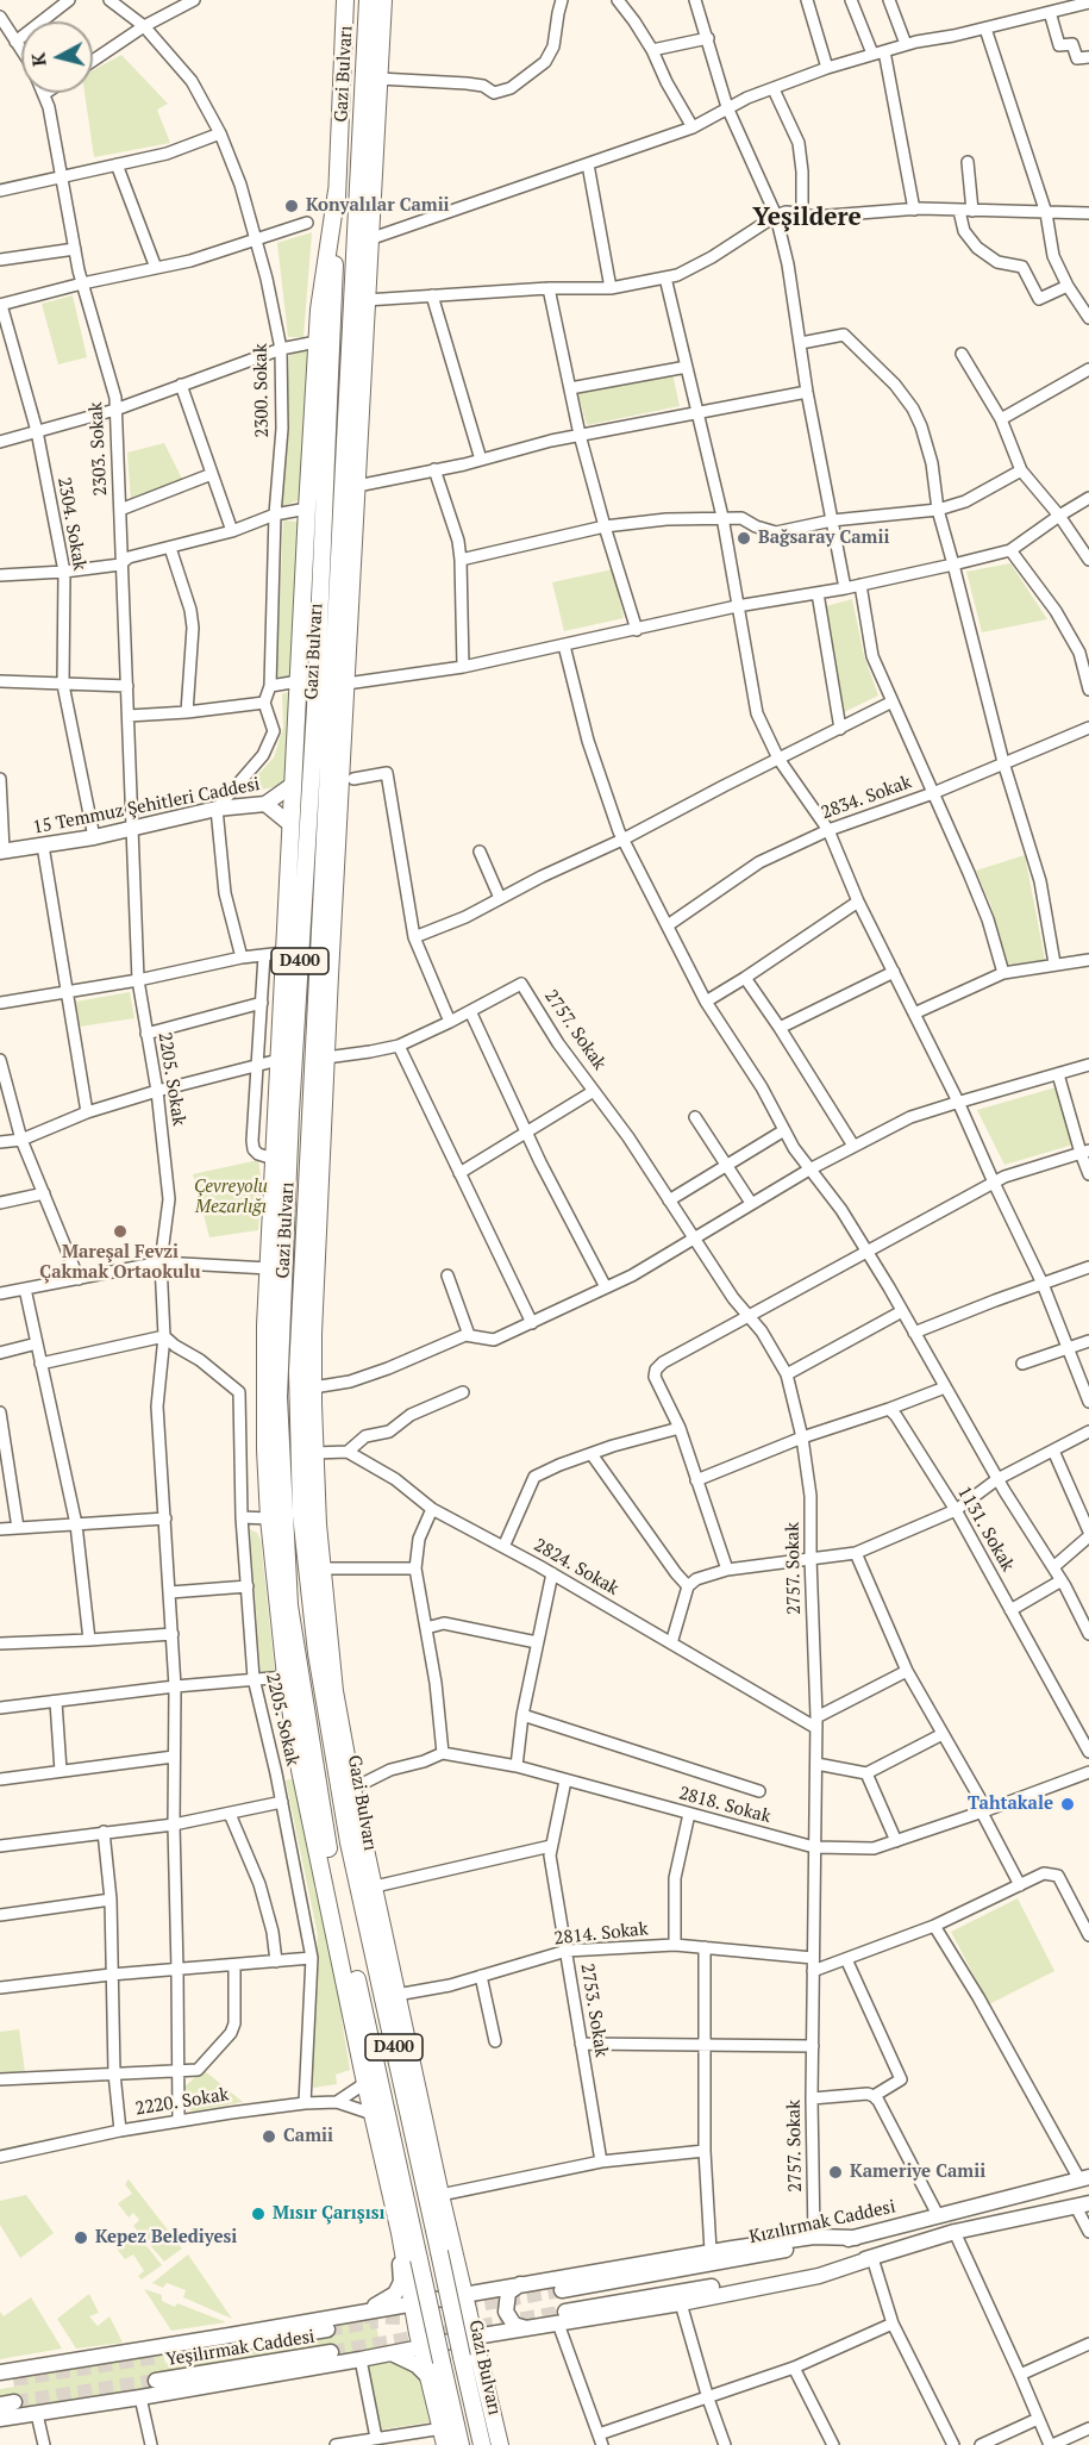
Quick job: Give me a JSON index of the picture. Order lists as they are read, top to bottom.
{
  "streets": {
    "highway": ["Gazi Bulvarı", "D400"],
    "main road": ["15 Temmuz Şehitleri Caddesi", "Kızılırmak Caddesi", "Yeşilırmak Caddesi"],
    "street": [
      "2300. Sokak",
      "2303. Sokak",
      "2304. Sokak",
      "2834. Sokak",
      "2757. Sokak",
      "2205. Sokak",
      "1131. Sokak",
      "2824. Sokak",
      "2818. Sokak",
      "2814. Sokak",
      "2753. Sokak",
      "2220. Sokak"
    ]
  },
  "crossings": [
    ["2303. Sokak", "15 Temmuz Şehitleri Caddesi"],
    ["2303. Sokak", "2205. Sokak"],
    ["2304. Sokak", "15 Temmuz Şehitleri Caddesi"],
    ["15 Temmuz Şehitleri Caddesi", "2205. Sokak"],
    ["2757. Sokak", "2824. Sokak"],
    ["2757. Sokak", "2818. Sokak"],
    ["2757. Sokak", "2814. Sokak"],
    ["2205. Sokak", "2220. Sokak"],
    ["2818. Sokak", "2753. Sokak"],
    ["2814. Sokak", "2753. Sokak"]
  ],
  "districts": ["Yeşildere"],
  "parks": ["Çevreyolu Mezarlığı"],
  "places": [
    "Konyalılar Camii",
    "Bağsaray Camii",
    "Mareşal Fevzi Çakmak Ortaokulu",
    "Tahtakale",
    "Camii",
    "Kameriye Camii",
    "Mısır Çarışısı",
    "Kepez Belediyesi"
  ],
  "north": "left"
}
